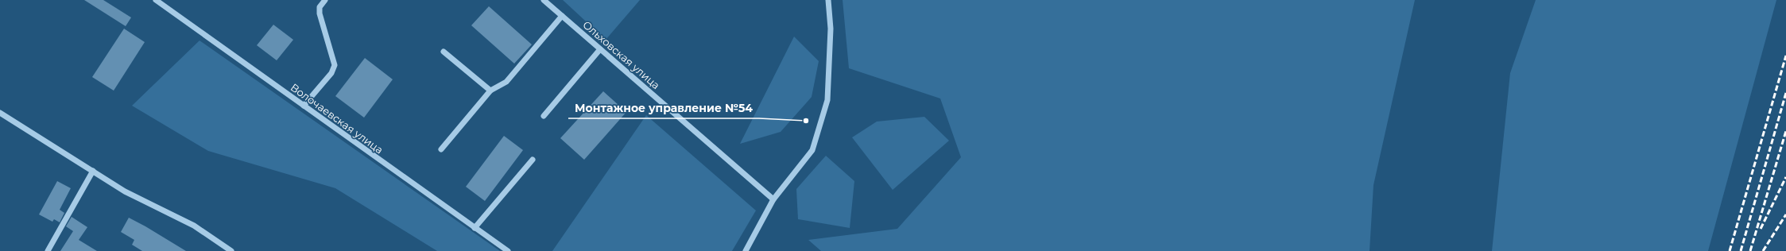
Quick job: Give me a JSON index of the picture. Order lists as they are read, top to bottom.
{
  "streets": {
    "street": ["Ольховская улица", "Волочаевская улица"]
  },
  "places": ["Монтажное управление №54"]
}
